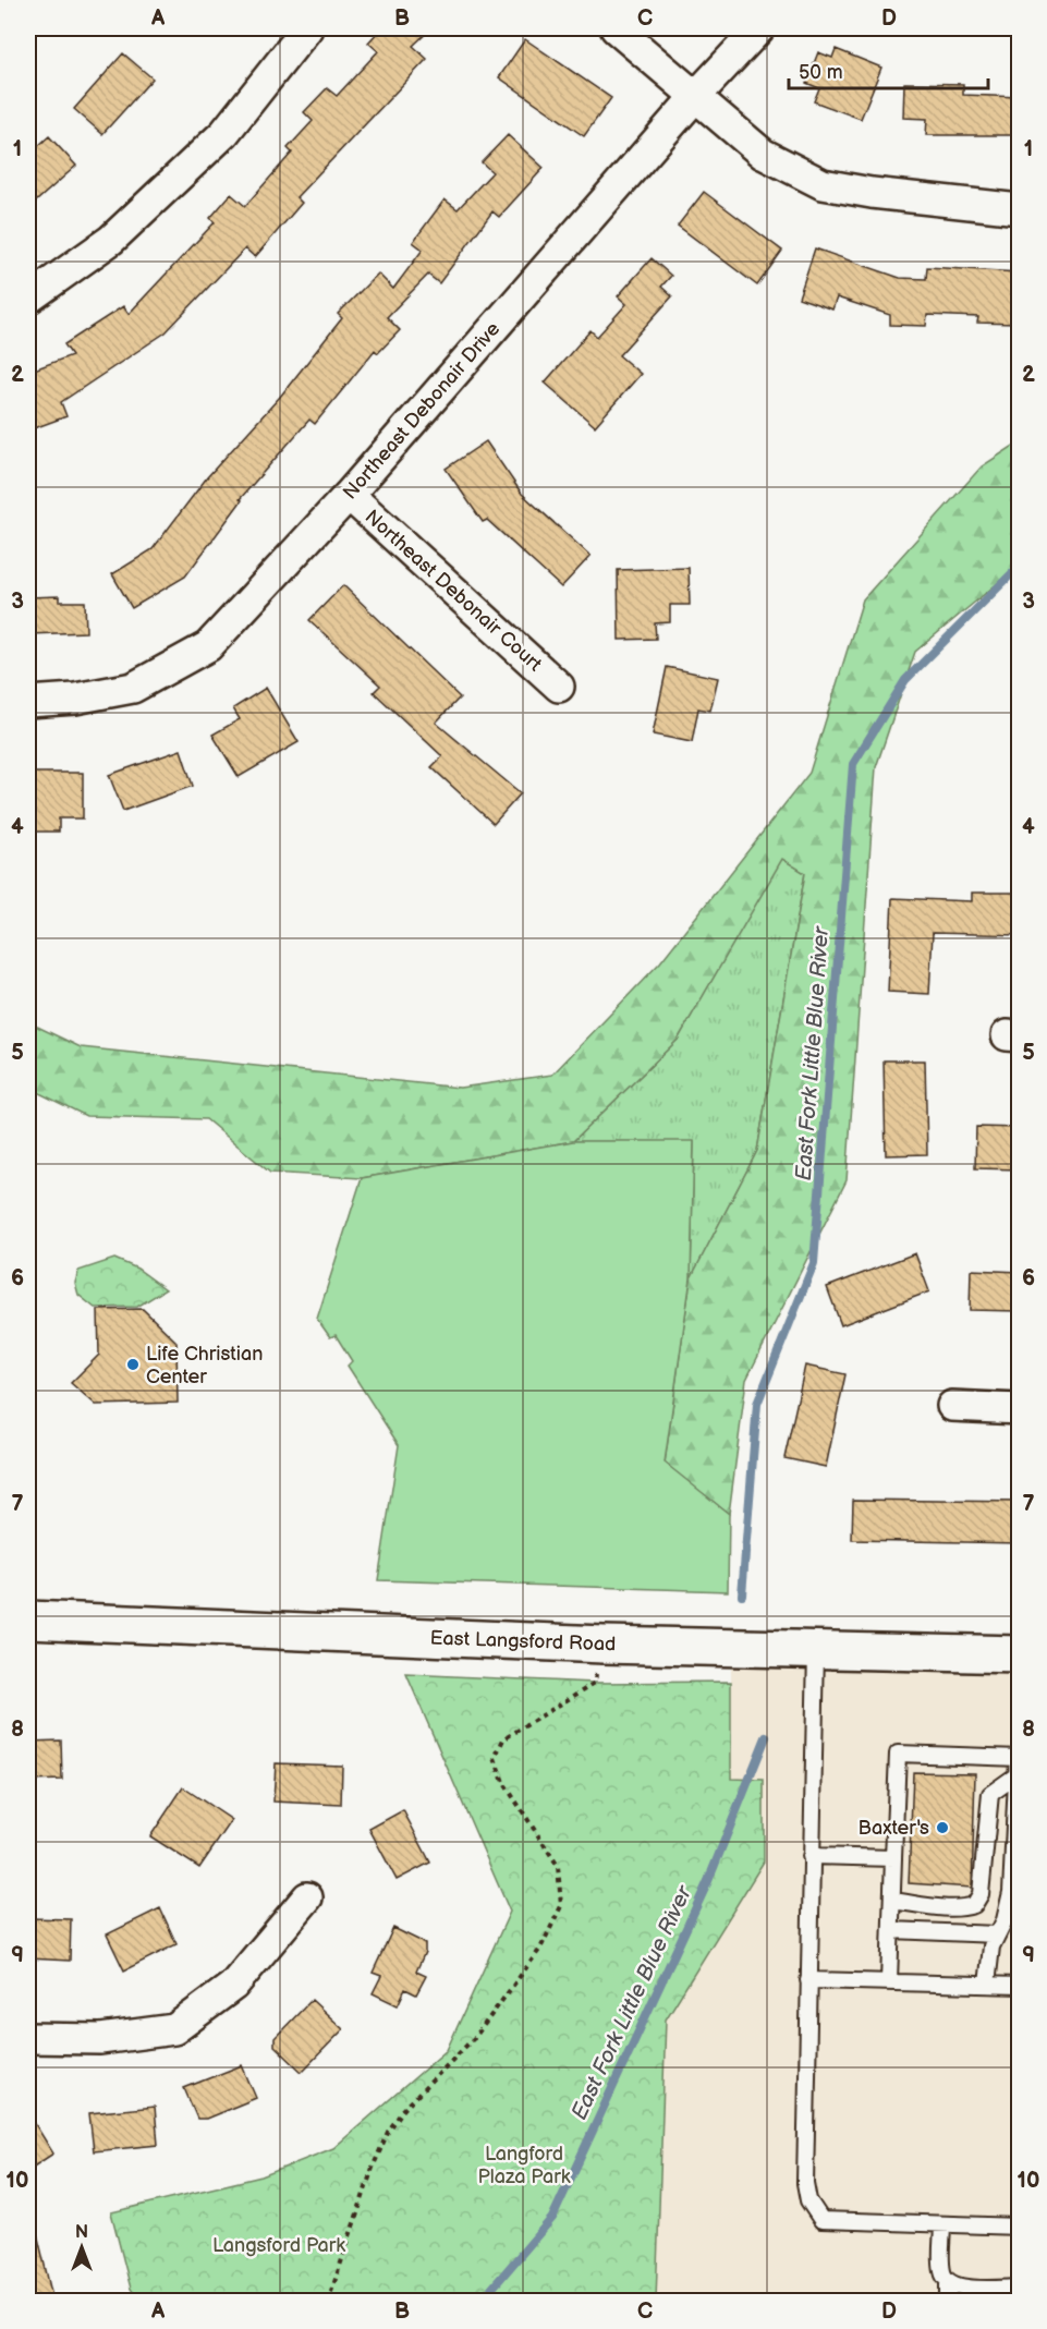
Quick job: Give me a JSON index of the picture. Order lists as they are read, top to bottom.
{
  "streets": {
    "street": ["Northeast Debonair Drive", "Northeast Debonair Court", "East Langsford Road"]
  },
  "crossings": [
    ["Northeast Debonair Drive", "Northeast Debonair Court"]
  ],
  "water": ["East Fork Little Blue River"],
  "parks": ["Langford Plaza Park", "Langsford Park"],
  "places": ["Life Christian Center", "Baxter's"],
  "scale_bar": "50 m",
  "north": "top",
  "grid": {
    "columns": [
      "A",
      "B",
      "C",
      "D"
    ],
    "rows": [
      "1",
      "2",
      "3",
      "4",
      "5",
      "6",
      "7",
      "8",
      "9",
      "10"
    ]
  }
}
